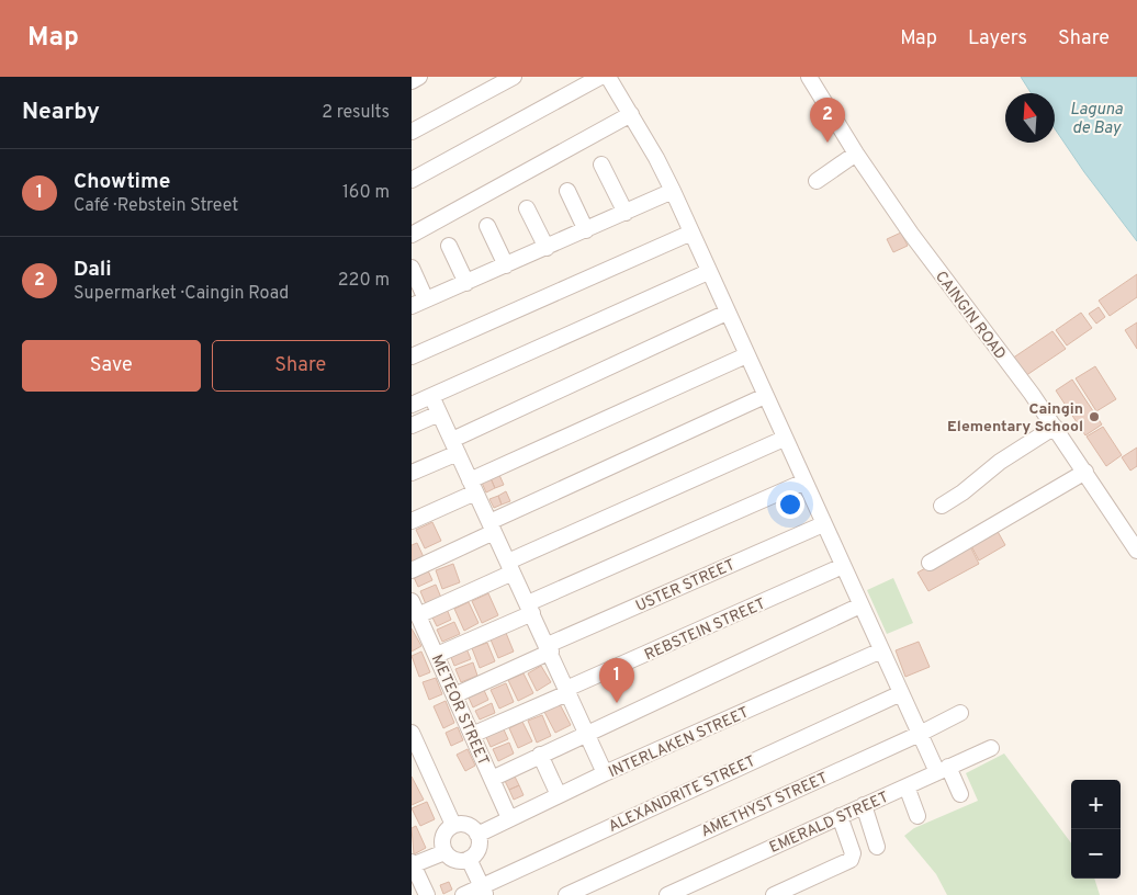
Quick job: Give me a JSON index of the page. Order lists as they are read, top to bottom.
{
  "streets": {
    "street": [
      "CAINGIN ROAD",
      "USTER STREET",
      "REBSTEIN STREET",
      "METEOR STREET",
      "INTERLAKEN STREET",
      "ALEXANDRITE STREET",
      "AMETHYST STREET",
      "EMERALD STREET"
    ]
  },
  "crossings": [
    ["USTER STREET", "METEOR STREET"],
    ["REBSTEIN STREET", "METEOR STREET"],
    ["METEOR STREET", "INTERLAKEN STREET"]
  ],
  "water": ["Laguna de Bay"],
  "places": ["Caingin Elementary School"],
  "north": "top",
  "page": {
    "header": "Map",
    "nav": ["Map", "Layers", "Share"],
    "heading": ["Nearby", "2 results"],
    "pins": ["2", "1"],
    "list": [
      {
        "mark": "1",
        "name": "Chowtime",
        "note": "Café · Rebstein Street",
        "value": "160 m"
      },
      {
        "mark": "2",
        "name": "Dali",
        "note": "Supermarket · Caingin Road",
        "value": "220 m"
      }
    ],
    "buttons": ["Save", "Share"],
    "map_buttons": ["+", "−"]
  }
}
